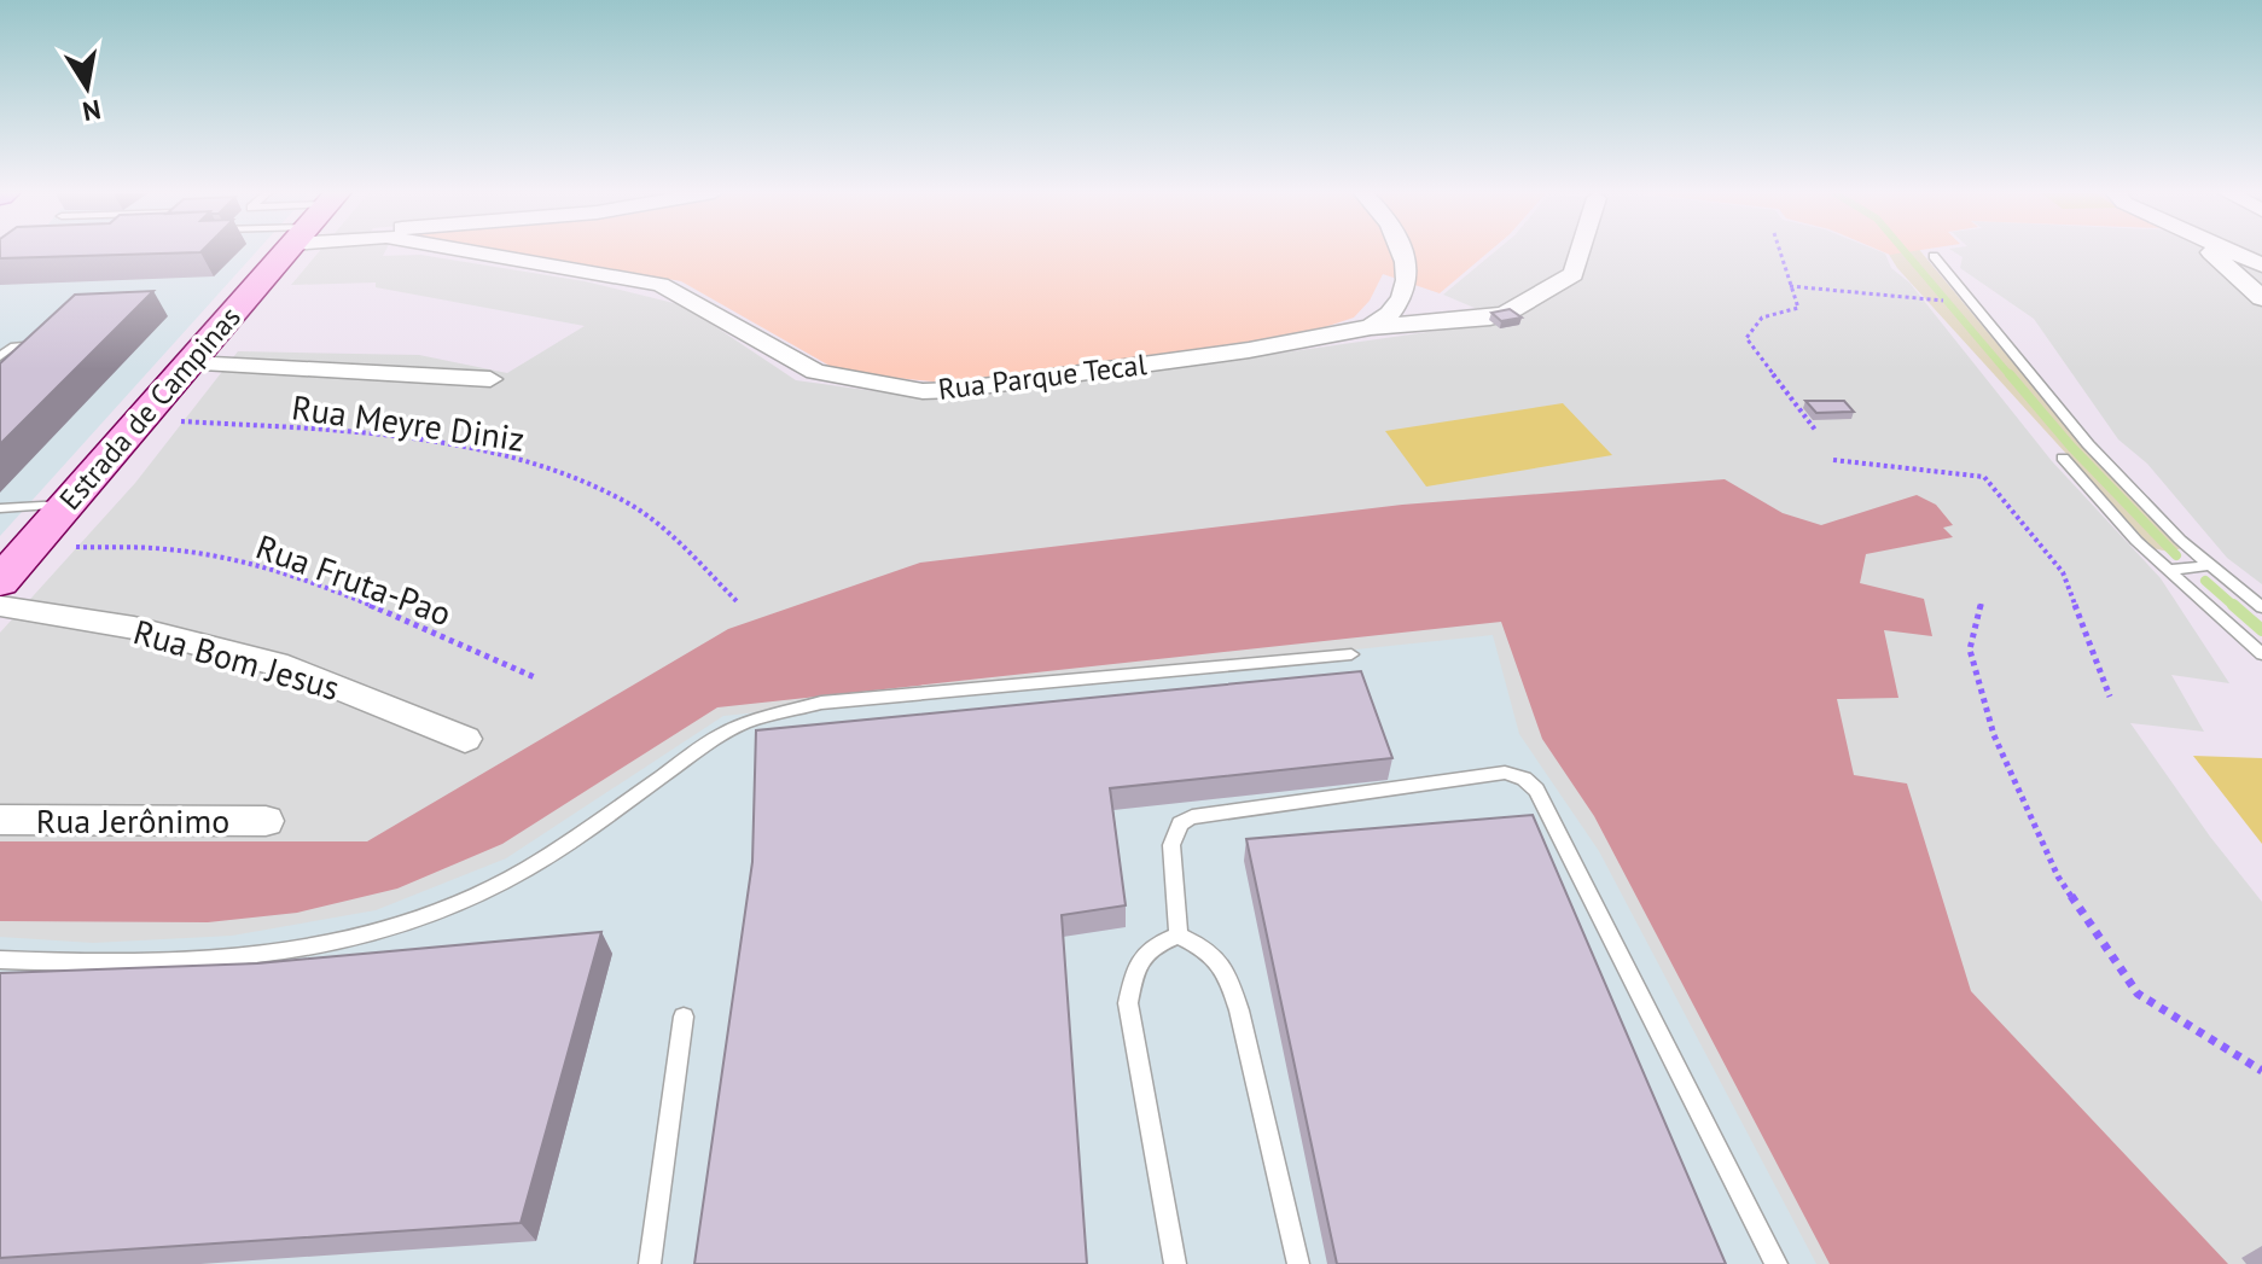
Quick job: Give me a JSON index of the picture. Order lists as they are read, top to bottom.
{
  "streets": {
    "main road": ["Estrada de Campinas"],
    "street": ["Rua Parque Tecal", "Rua Bom Jesus", "Rua Jerônimo"],
    "path": ["Rua Meyre Diniz", "Rua Fruta-Pao"]
  },
  "crossings": [
    ["Estrada de Campinas", "Rua Meyre Diniz"],
    ["Estrada de Campinas", "Rua Fruta-Pao"]
  ],
  "north": "bottom"
}
